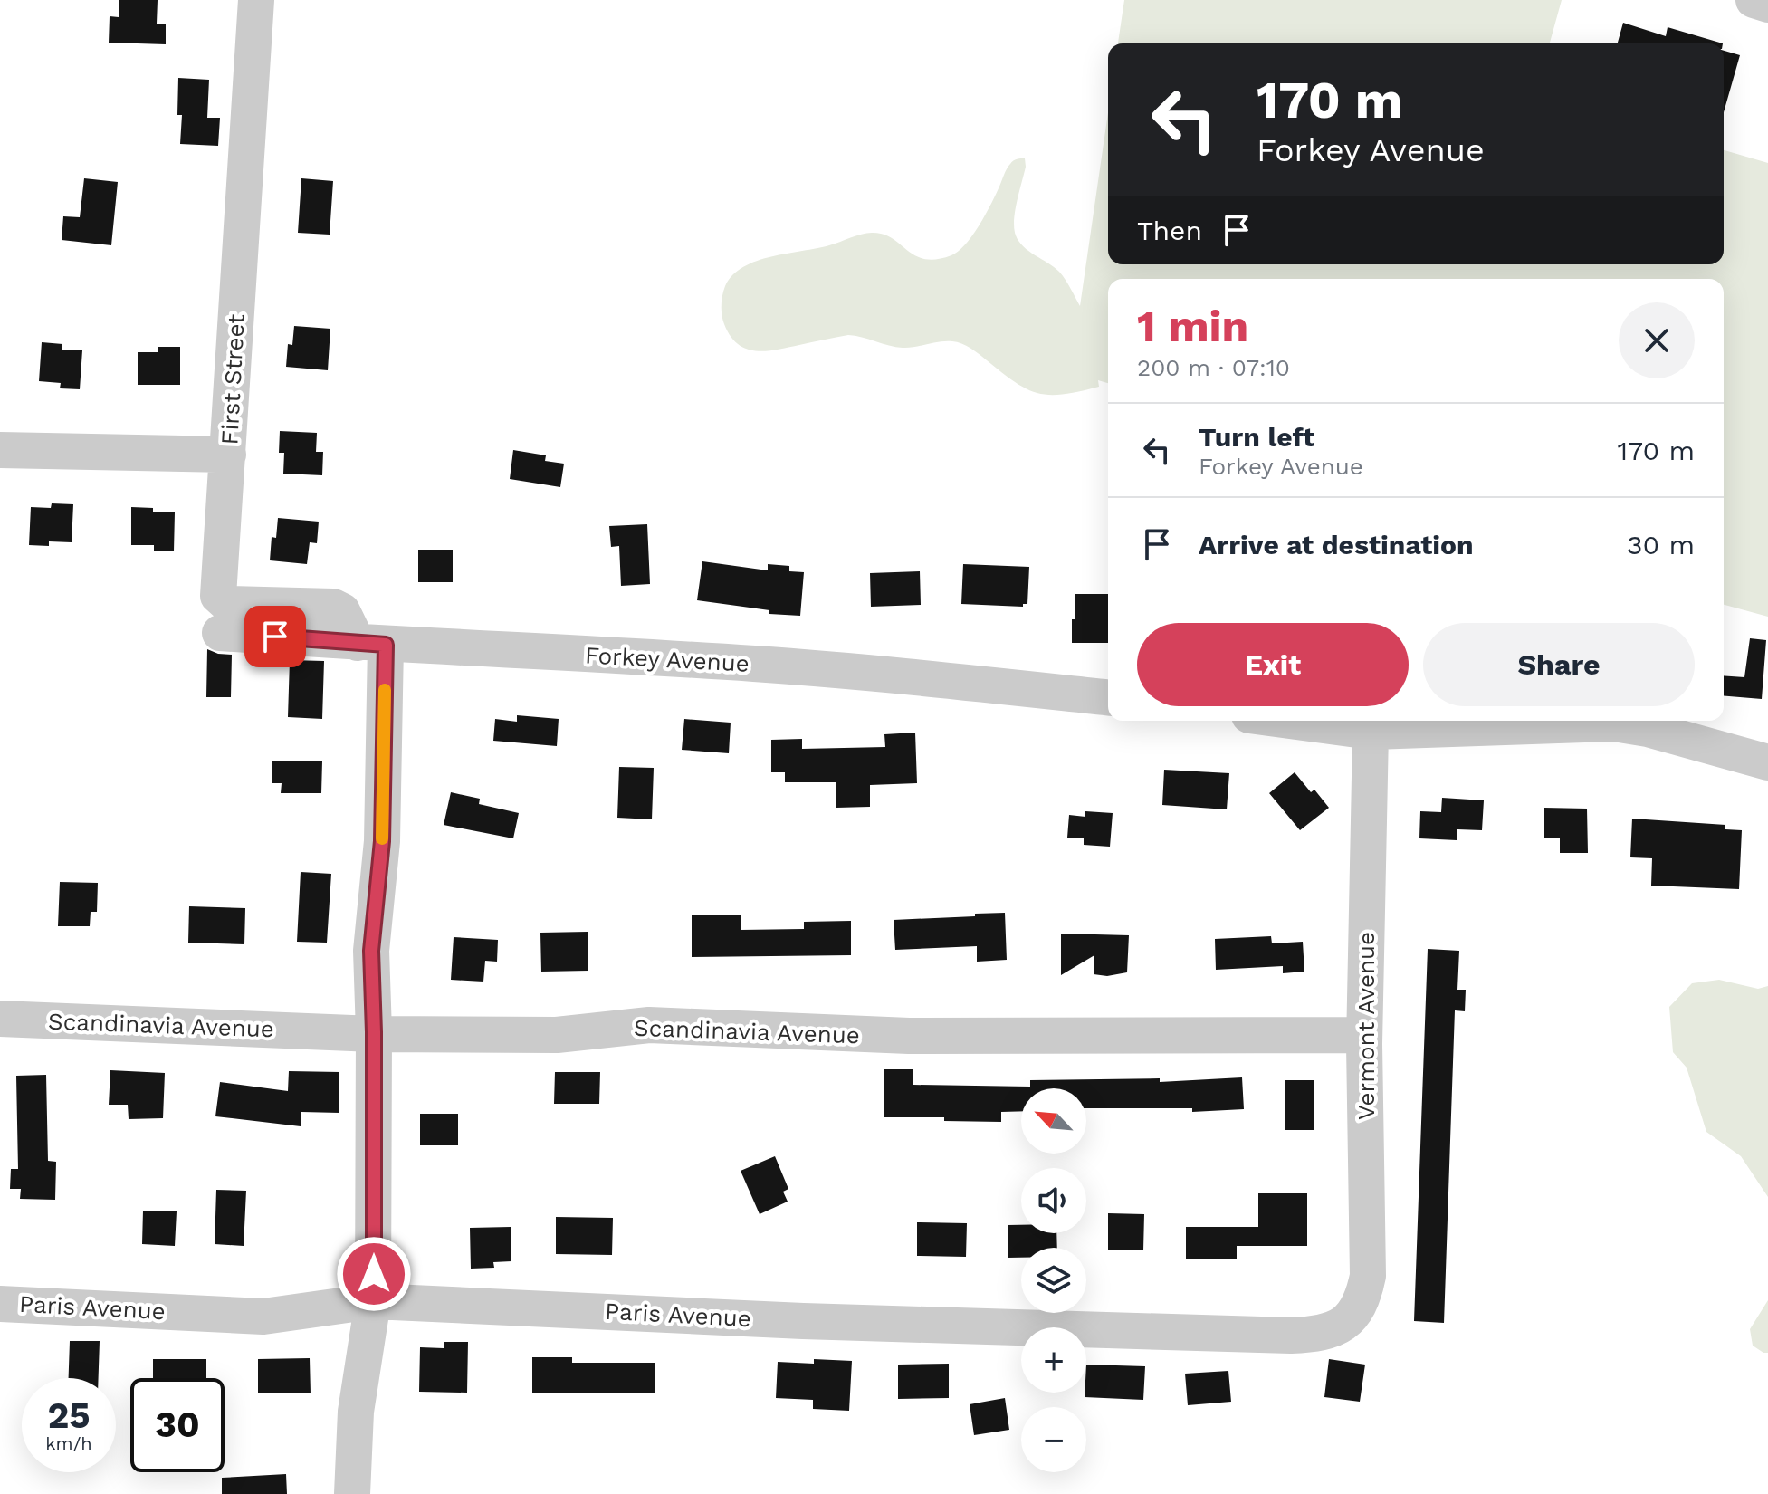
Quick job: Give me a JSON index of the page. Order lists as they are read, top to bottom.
{
  "streets": {
    "street": [
      "First Street",
      "Forkey Avenue",
      "Scandinavia Avenue",
      "Vermont Avenue",
      "Paris Avenue"
    ]
  },
  "crossings": [
    ["First Street", "Forkey Avenue"],
    ["Scandinavia Avenue", "Vermont Avenue"],
    ["Vermont Avenue", "Paris Avenue"]
  ],
  "north": "top left",
  "page": {
    "turn": ["170 m", "Forkey Avenue"],
    "then": "Then",
    "heading": ["1 min", "200 m · 07:10"],
    "list": [
      {
        "name": "Turn left",
        "note": "Forkey Avenue",
        "value": "170 m"
      },
      {
        "name": "Arrive at destination",
        "value": "30 m"
      }
    ],
    "buttons": ["Exit", "Share"],
    "map_buttons": ["+", "−"],
    "speed": "25 km/h",
    "limit": "30"
  }
}
